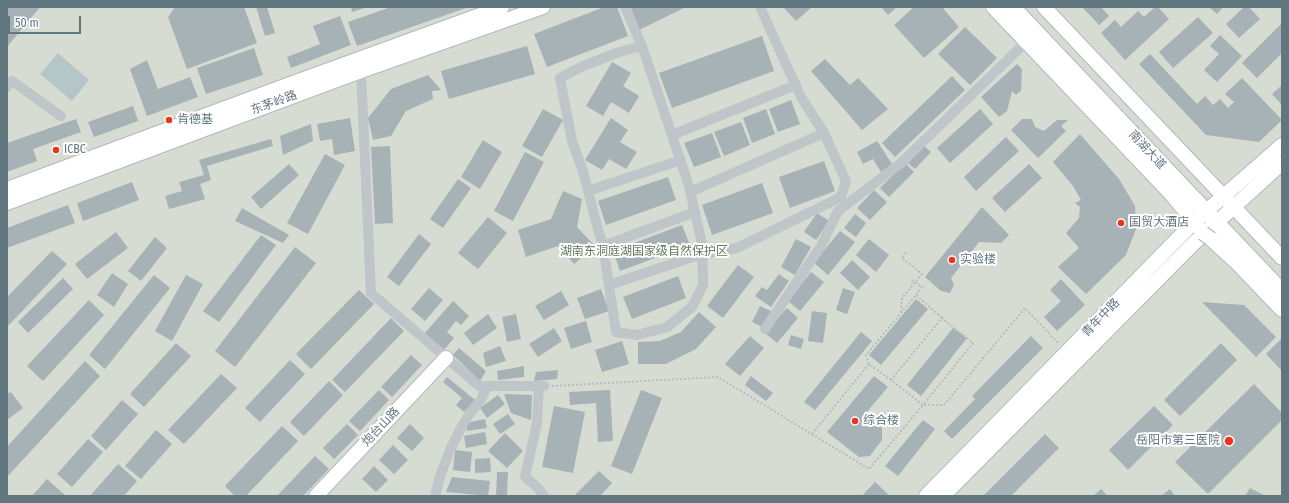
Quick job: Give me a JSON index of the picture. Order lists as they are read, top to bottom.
{
  "streets": {
    "main road": [
      "东茅岭路",
      "南湖大道",
      "青年中路",
      "炮台山路"
    ]
  },
  "crossings": [
    ["南湖大道", "青年中路"]
  ],
  "parks": ["湖南东洞庭湖国家级自然保护区"],
  "places": [
    "肯德基",
    "ICBC",
    "国贸大酒店",
    "实验楼",
    "综合楼",
    "岳阳市第三医院"
  ],
  "scale_bar": "50 m"
}
